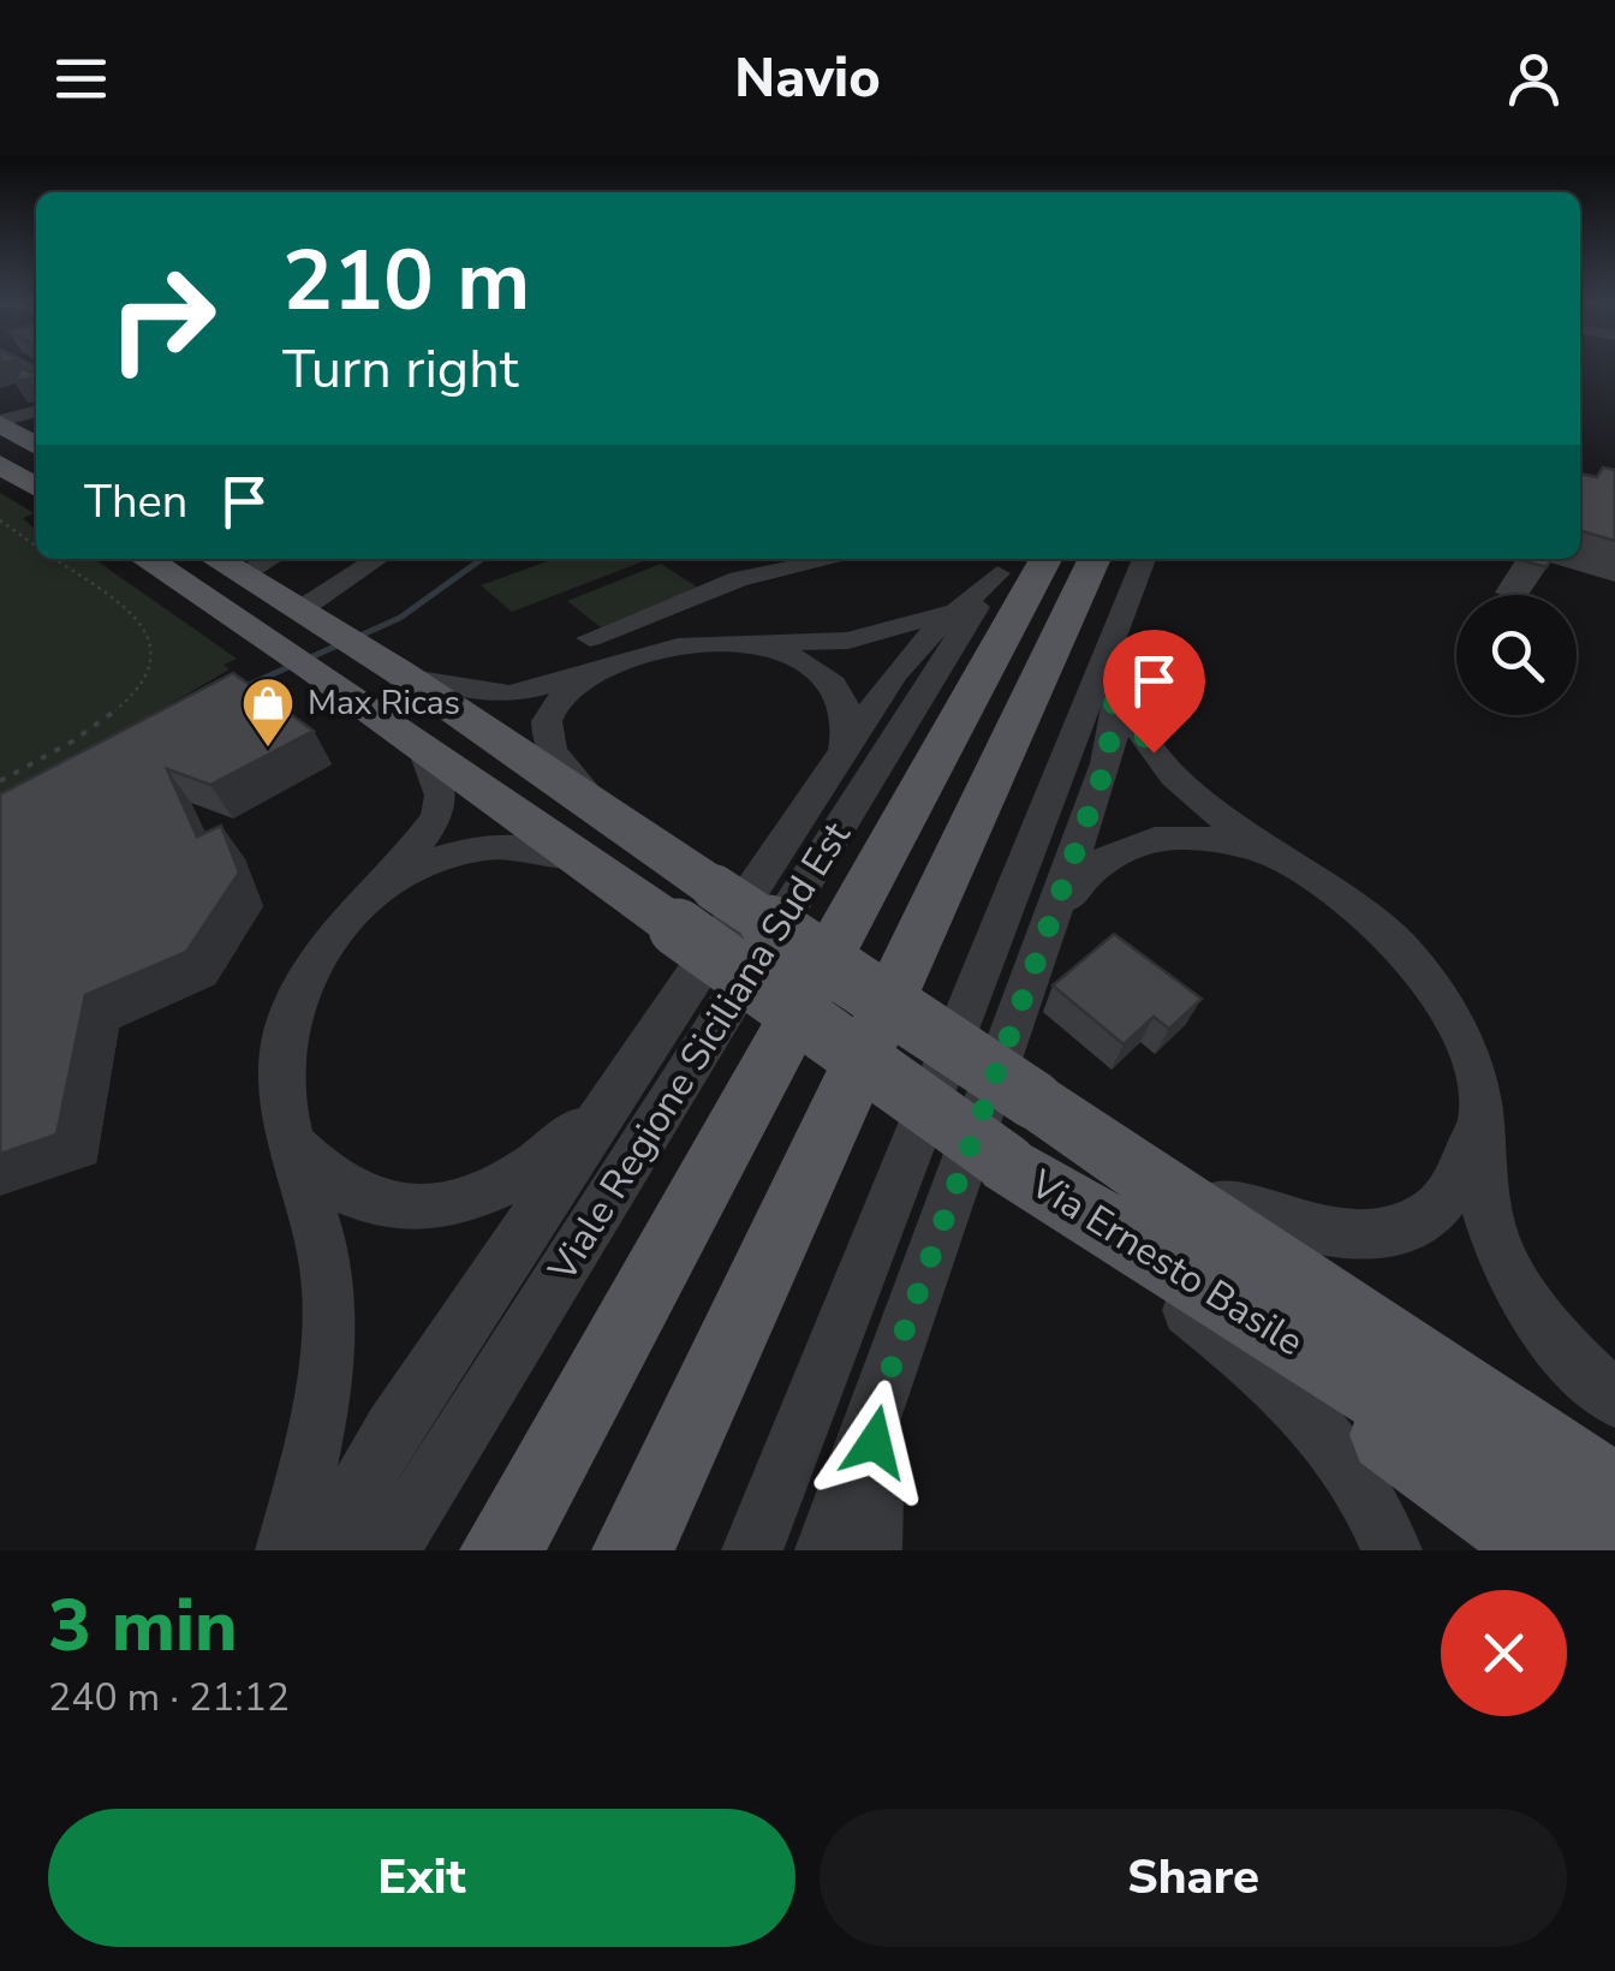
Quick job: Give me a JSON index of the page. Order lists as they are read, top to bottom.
{
  "streets": {
    "main road": ["Viale Regione Siciliana Sud Est", "Via Ernesto Basile"]
  },
  "places": {
    "shop": ["Max Ricas"]
  },
  "page": {
    "header": "Navio",
    "turn": ["210 m", "Turn right"],
    "then": "Then",
    "heading": ["3 min", "240 m · 21:12"],
    "buttons": ["Exit", "Share"]
  }
}
